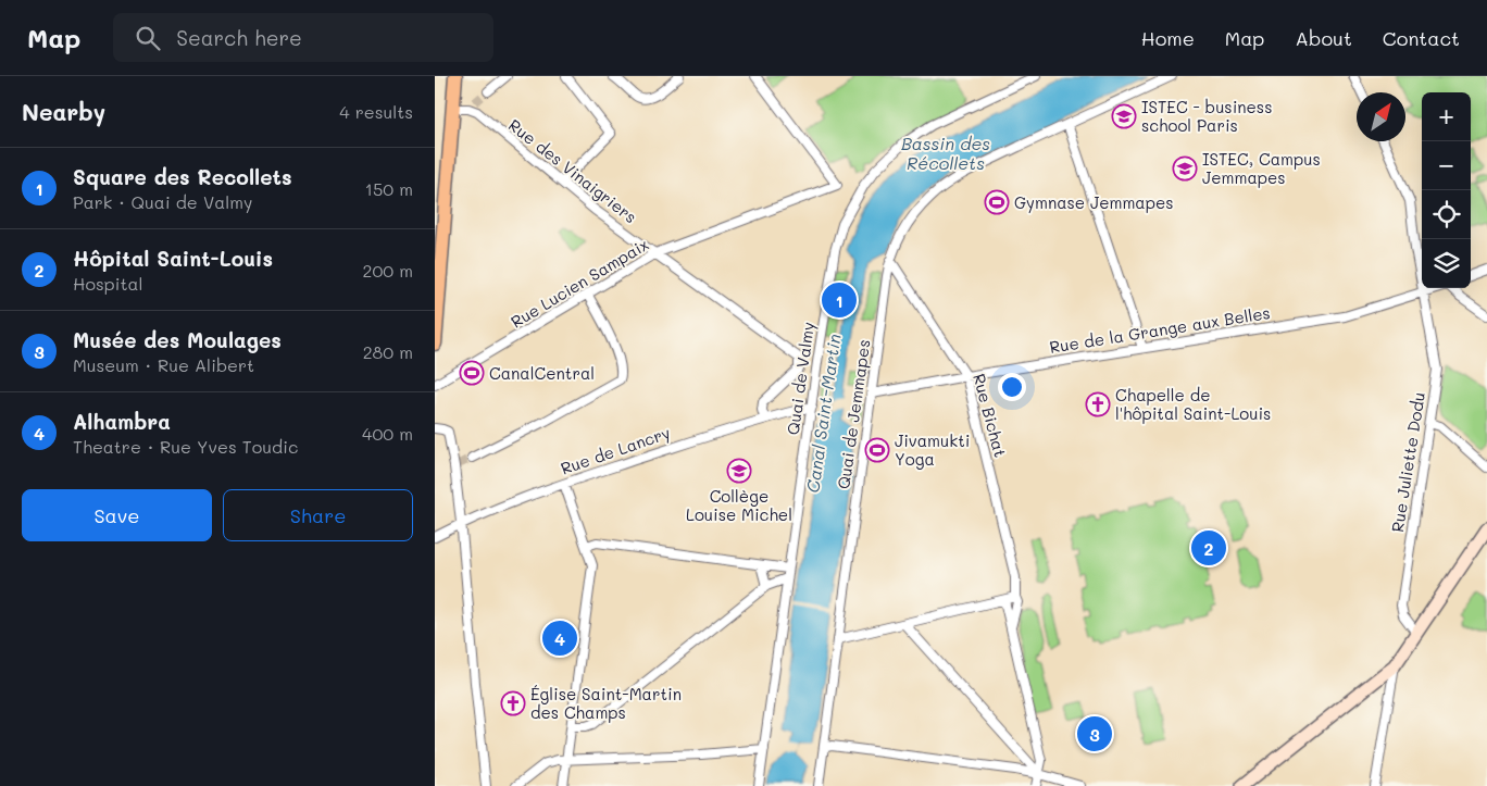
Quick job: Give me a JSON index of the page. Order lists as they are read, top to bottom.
{
  "streets": {
    "street": [
      "Rue des Vinaigriers",
      "Rue Lucien Sampaix",
      "Rue de la Grange aux Belles",
      "Quai de Valmy",
      "Quai de Jemmapes",
      "Rue Bichat",
      "Rue de Lancry",
      "Rue Juliette Dodu"
    ]
  },
  "crossings": [
    ["Rue des Vinaigriers", "Rue Lucien Sampaix"],
    ["Rue des Vinaigriers", "Rue de Lancry"],
    ["Rue de la Grange aux Belles", "Quai de Jemmapes"],
    ["Rue de la Grange aux Belles", "Rue Bichat"],
    ["Rue de la Grange aux Belles", "Rue Juliette Dodu"],
    ["Quai de Valmy", "Rue de Lancry"],
    ["Quai de Jemmapes", "Rue Bichat"]
  ],
  "water": ["Bassin des Récollets", "Canal Saint-Martin"],
  "places": {
    "school or university": ["ISTEC - business school Paris", "ISTEC, Campus Jemmapes", "Collège Louise Michel"],
    "sports": ["Gymnase Jemmapes", "CanalCentral", "Jivamukti Yoga"],
    "church": ["Chapelle de l'hôpital Saint-Louis", "Église Saint-Martin des Champs"]
  },
  "north": "top right",
  "page": {
    "header": "Map",
    "search": "Search here",
    "nav": [
      "Home",
      "Map",
      "About",
      "Contact"
    ],
    "heading": ["Nearby", "4 results"],
    "map_buttons": ["+", "−"],
    "list": [
      {
        "mark": "1",
        "name": "Square des Recollets",
        "note": "Park · Quai de Valmy",
        "value": "150 m"
      },
      {
        "mark": "2",
        "name": "Hôpital Saint-Louis",
        "note": "Hospital",
        "value": "200 m"
      },
      {
        "mark": "3",
        "name": "Musée des Moulages",
        "note": "Museum · Rue Alibert",
        "value": "280 m"
      },
      {
        "mark": "4",
        "name": "Alhambra",
        "note": "Theatre · Rue Yves Toudic",
        "value": "400 m"
      }
    ],
    "pins": [
      "1",
      "2",
      "4",
      "3"
    ],
    "buttons": ["Save", "Share"]
  }
}
